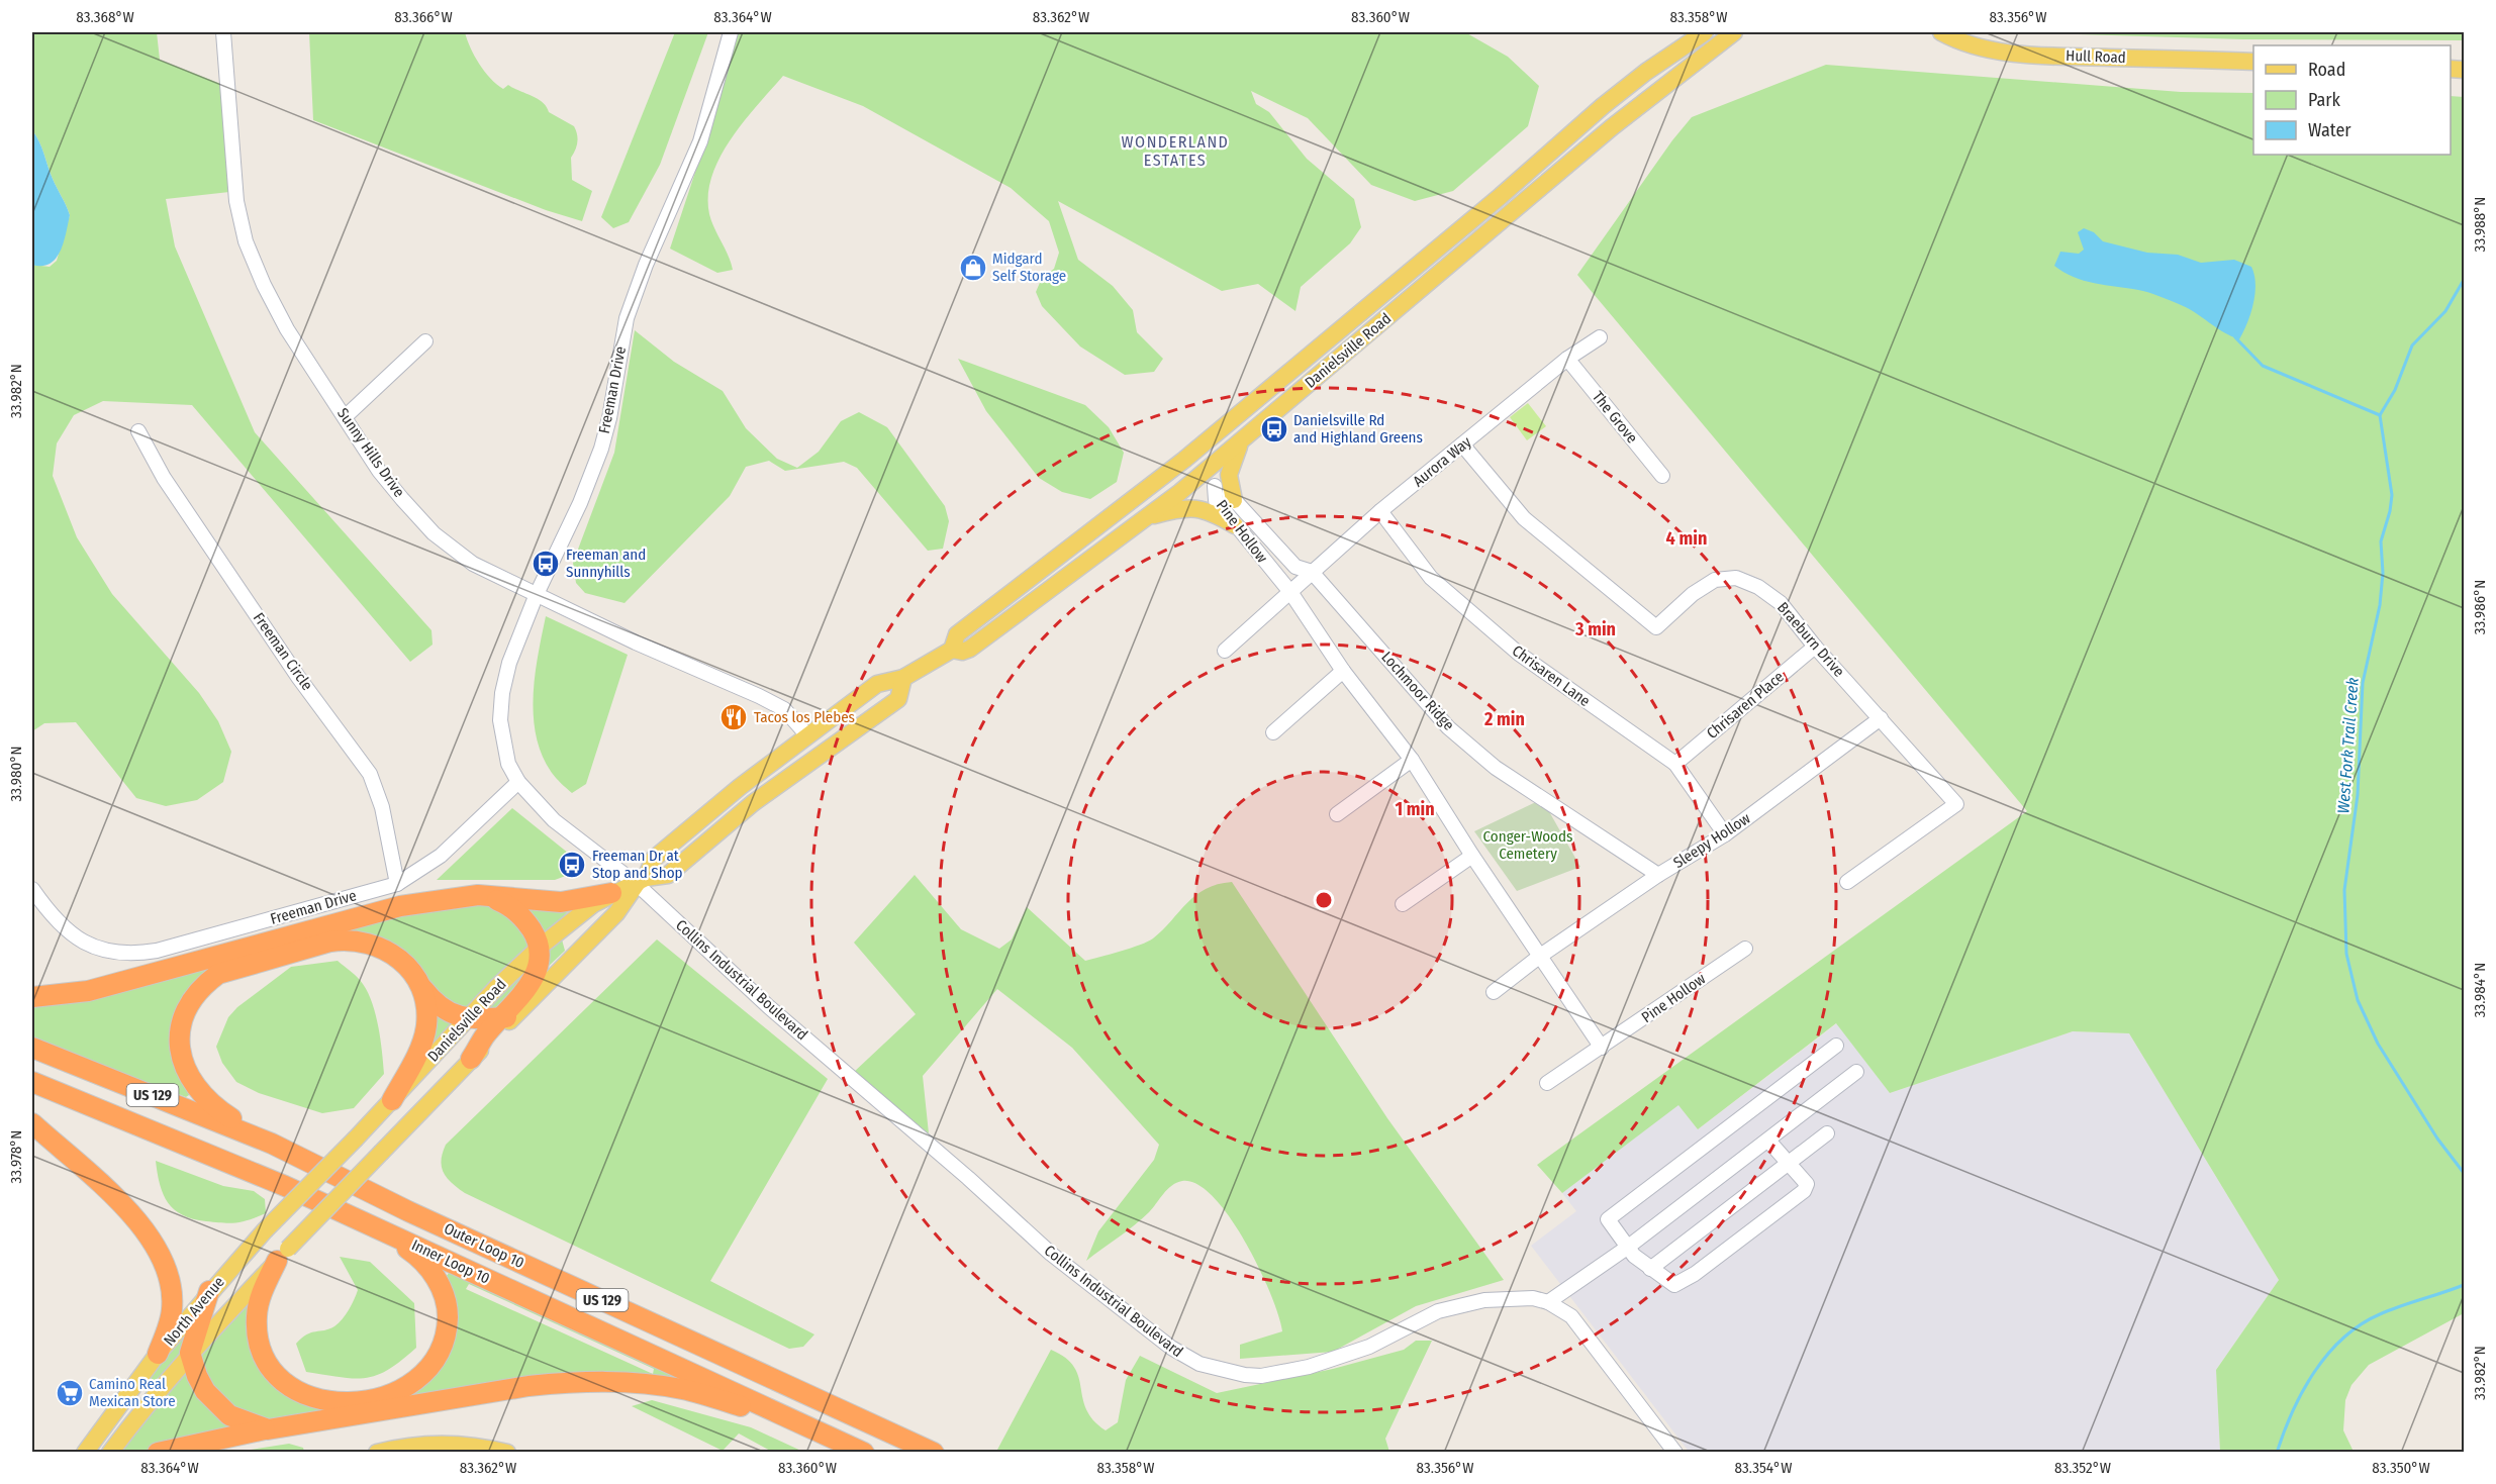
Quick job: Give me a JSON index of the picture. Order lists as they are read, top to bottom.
{
  "streets": {
    "highway": ["US 129", "Outer Loop 10", "Inner Loop 10"],
    "main road": ["Hull Road", "Danielsville Road", "North Avenue"],
    "street": [
      "Freeman Drive",
      "The Grove",
      "Sunny Hills Drive",
      "Aurora Way",
      "Pine Hollow",
      "Braeburn Drive",
      "Freeman Circle",
      "Chrisaren Lane",
      "Lochmoor Ridge",
      "Chrisaren Place",
      "Sleepy Hollow",
      "Collins Industrial Boulevard"
    ]
  },
  "crossings": [
    ["Danielsville Road", "Freeman Drive"],
    ["Danielsville Road", "Sunny Hills Drive"],
    ["Danielsville Road", "Collins Industrial Boulevard"],
    ["Danielsville Road", "North Avenue"],
    ["Freeman Drive", "Sunny Hills Drive"],
    ["Freeman Drive", "Freeman Circle"],
    ["Freeman Drive", "Collins Industrial Boulevard"],
    ["The Grove", "Aurora Way"],
    ["Aurora Way", "Pine Hollow"],
    ["Aurora Way", "Braeburn Drive"],
    ["Aurora Way", "Chrisaren Lane"],
    ["Aurora Way", "Lochmoor Ridge"],
    ["Pine Hollow", "Lochmoor Ridge"],
    ["Pine Hollow", "Sleepy Hollow"],
    ["Braeburn Drive", "Chrisaren Place"],
    ["Braeburn Drive", "Sleepy Hollow"],
    ["Chrisaren Lane", "Chrisaren Place"],
    ["Chrisaren Lane", "Sleepy Hollow"],
    ["Lochmoor Ridge", "Sleepy Hollow"]
  ],
  "districts": ["WONDERLAND ESTATES"],
  "water": ["West Fork Trail Creek"],
  "parks": ["Conger-Woods Cemetery"],
  "places": {
    "shop": ["Midgard Self Storage"],
    "bus stop": ["Danielsville Rd and Highland Greens", "Freeman and Sunnyhills", "Freeman Dr at Stop and Shop"],
    "restaurant": ["Tacos los Plebes"],
    "supermarket": ["Camino Real Mexican Store"]
  },
  "legend": ["Road", "Park", "Water"],
  "coordinates": [
    "83.368°W",
    "83.366°W",
    "83.364°W",
    "83.362°W",
    "83.360°W",
    "83.358°W",
    "83.356°W",
    "33.988°N",
    "33.982°N",
    "33.986°N",
    "33.980°N",
    "33.984°N",
    "33.978°N",
    "83.354°W",
    "83.352°W",
    "83.350°W"
  ],
  "rings": [
    "4 min",
    "3 min",
    "2 min",
    "1 min"
  ]
}
